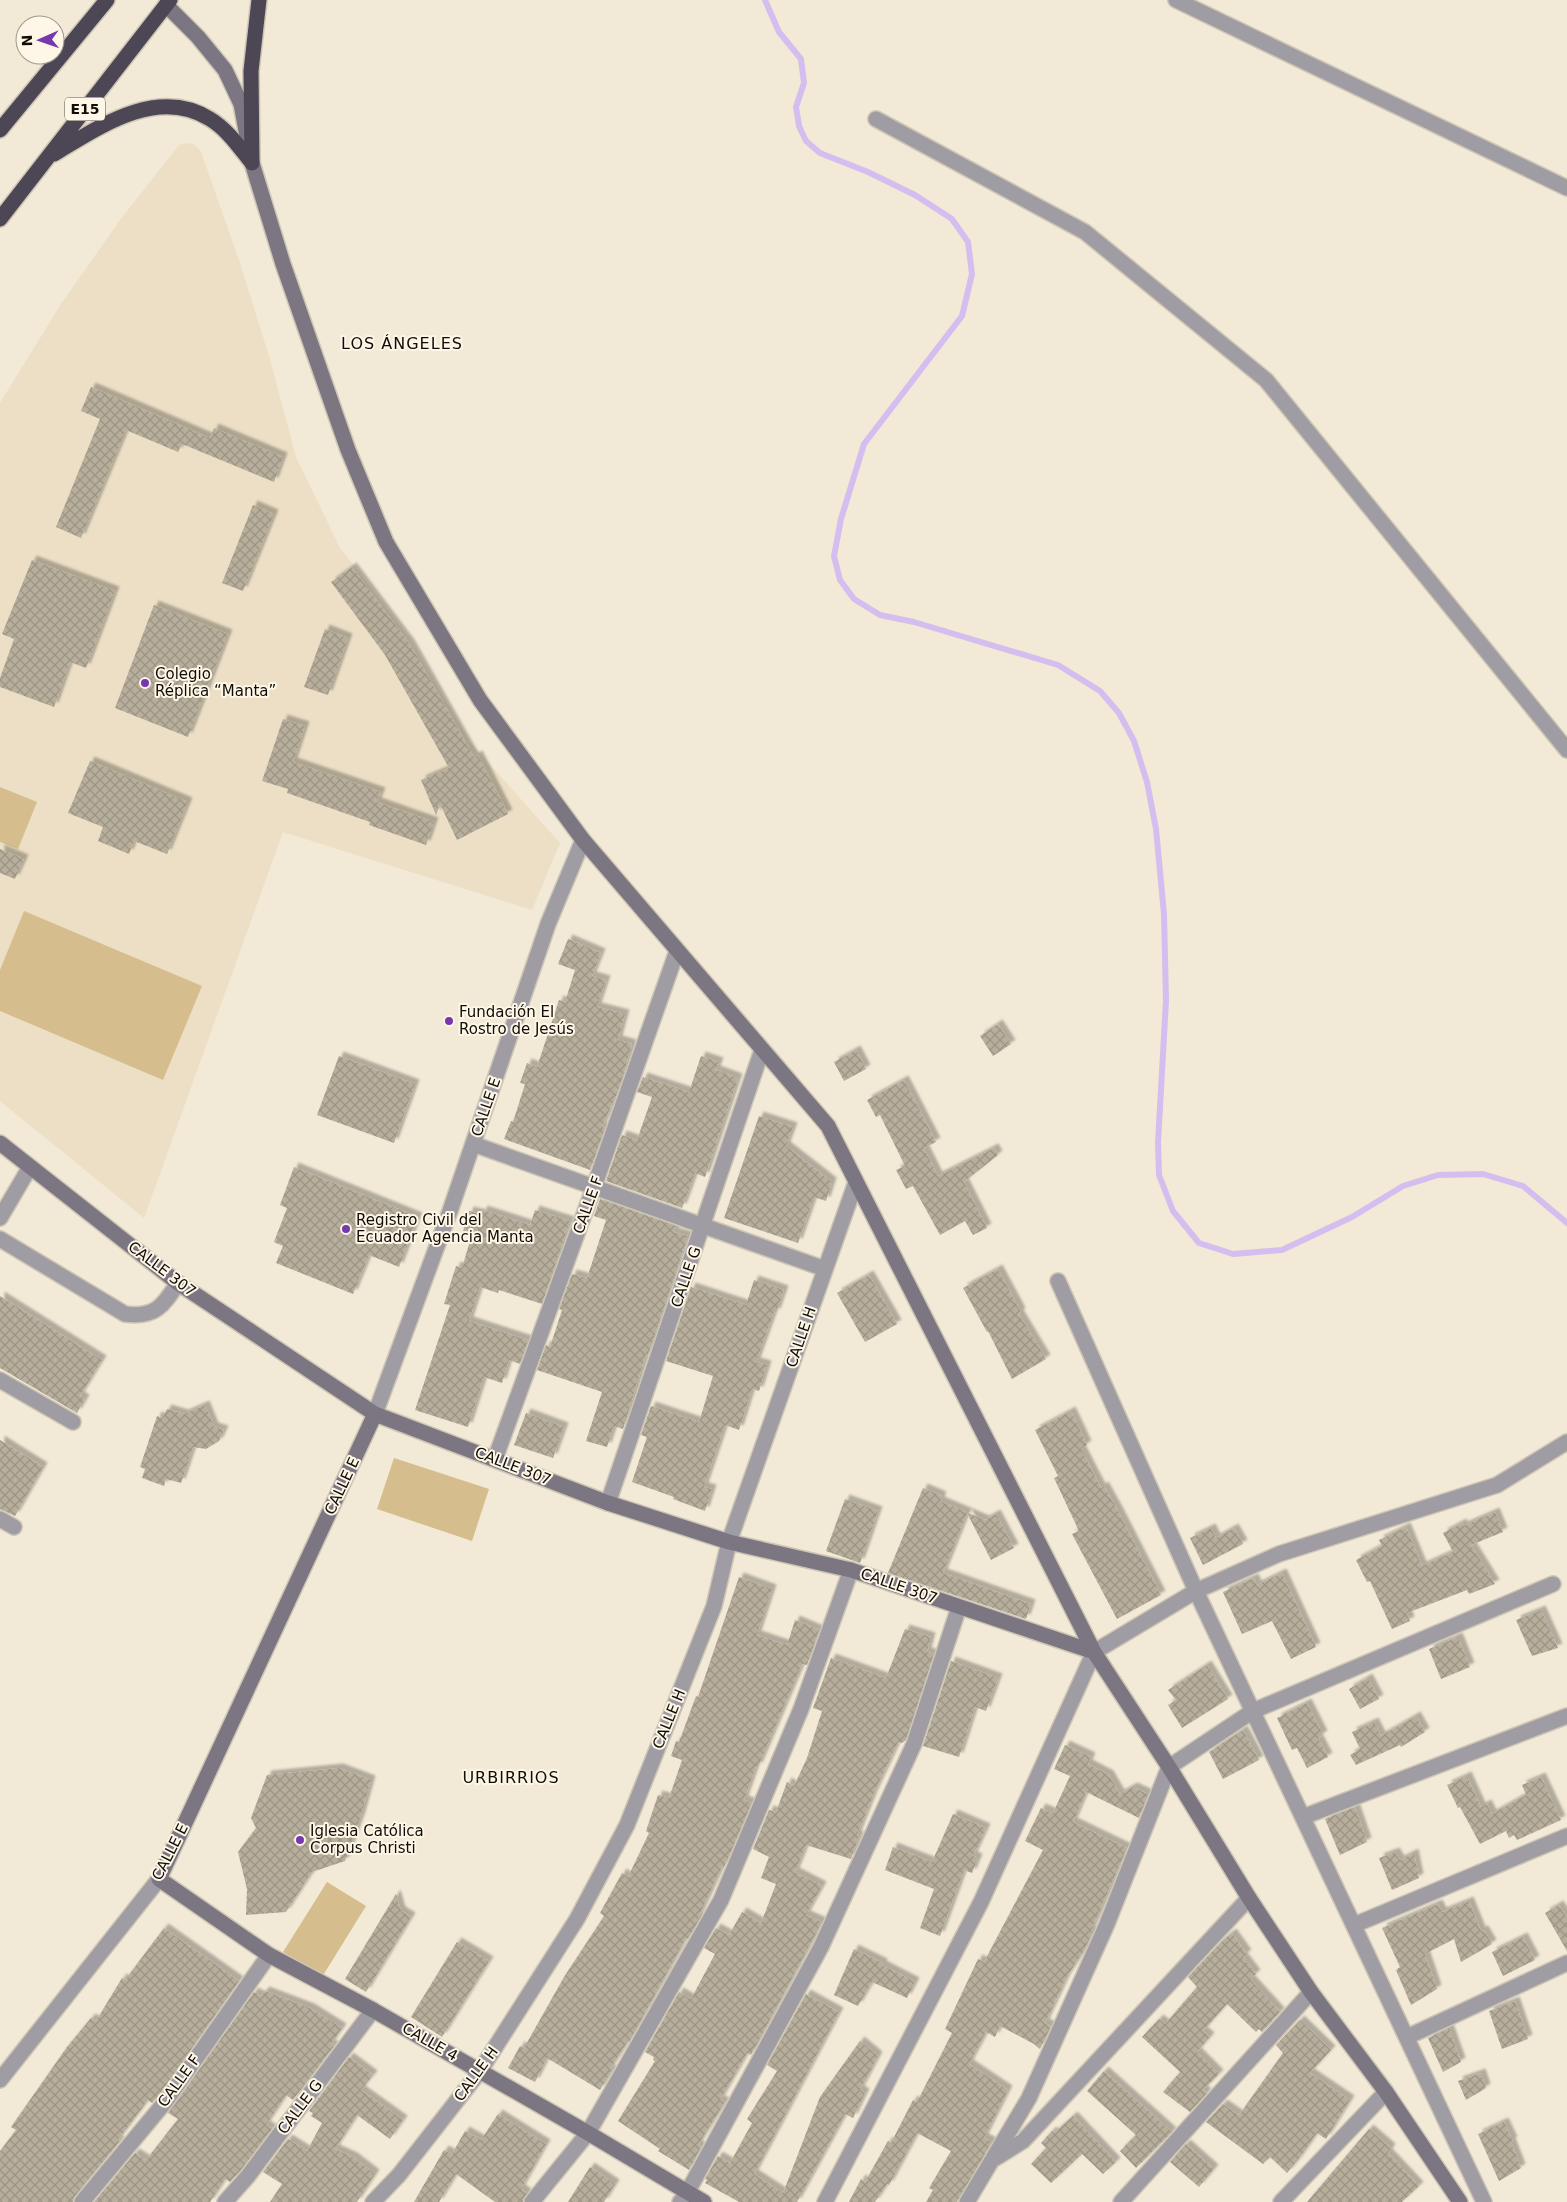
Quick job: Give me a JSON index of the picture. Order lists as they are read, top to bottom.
{
  "streets": {
    "highway": ["E15"],
    "street": [
      "CALLE E",
      "CALLE F",
      "CALLE 307",
      "CALLE G",
      "CALLE H",
      "CALLE 4"
    ]
  },
  "crossings": [
    ["CALLE E", "CALLE 307"],
    ["CALLE E", "CALLE 4"],
    ["CALLE F", "CALLE 307"],
    ["CALLE F", "CALLE 4"],
    ["CALLE 307", "CALLE G"],
    ["CALLE 307", "CALLE H"],
    ["CALLE G", "CALLE 4"],
    ["CALLE H", "CALLE 4"]
  ],
  "districts": ["LOS ÁNGELES", "URBIRRIOS"],
  "places": [
    "Colegio Réplica “Manta”",
    "Fundación El Rostro de Jesús",
    "Registro Civil del Ecuador Agencia Manta",
    "Iglesia Católica Corpus Christi"
  ],
  "north": "left"
}
